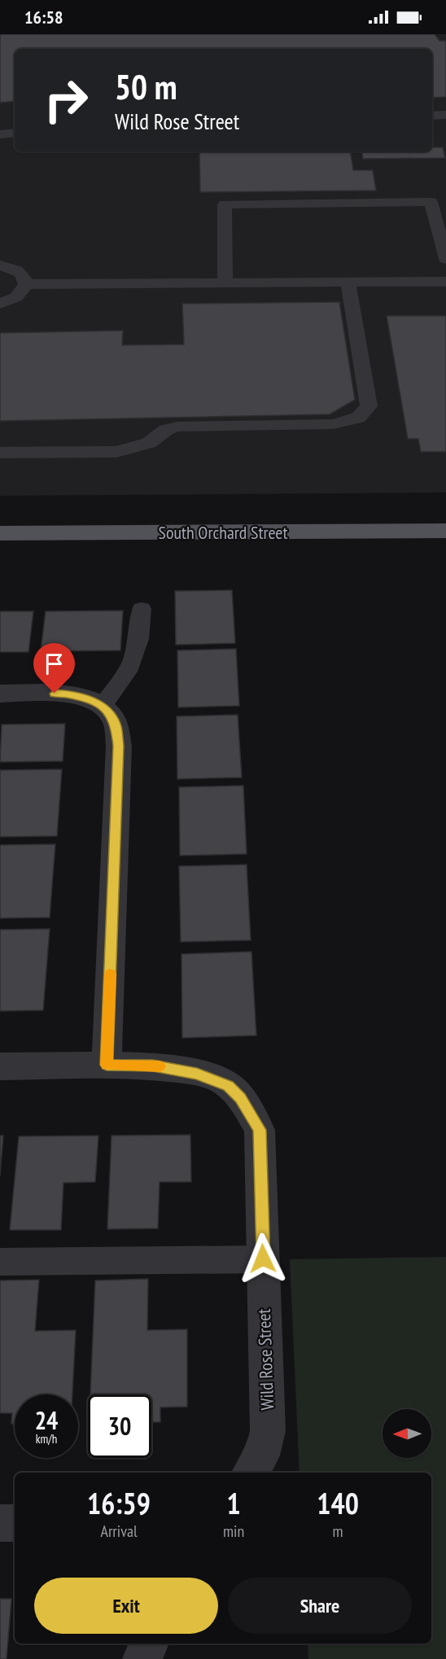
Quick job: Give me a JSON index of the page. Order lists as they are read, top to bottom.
{
  "streets": {
    "main road": ["South Orchard Street"],
    "street": ["Wild Rose Street"]
  },
  "north": "left",
  "page": {
    "status": "16:58",
    "turn": ["50 m", "Wild Rose Street"],
    "speed": "24 km/h",
    "limit": "30",
    "eta": [
      "16:59",
      "Arrival",
      "1",
      "min",
      "140",
      "m"
    ],
    "buttons": ["Exit", "Share"]
  }
}
